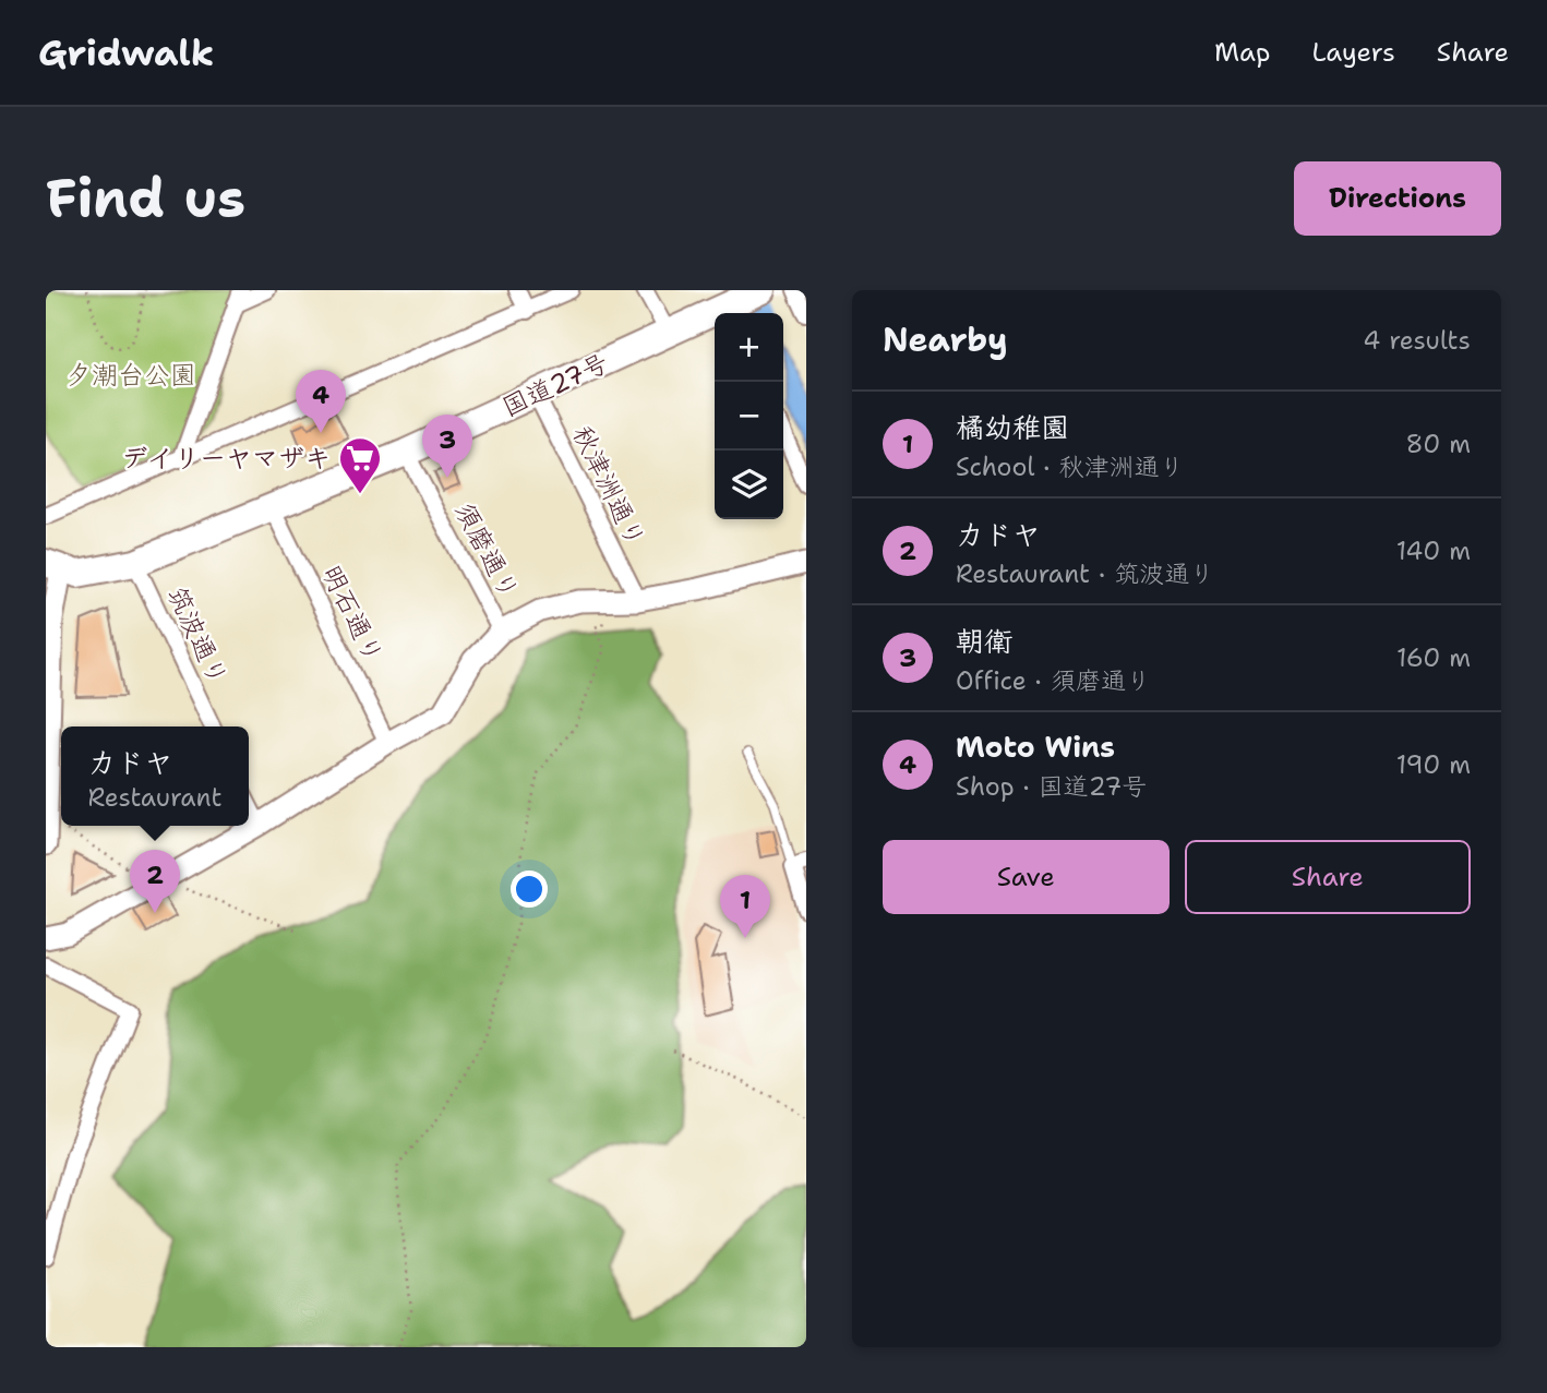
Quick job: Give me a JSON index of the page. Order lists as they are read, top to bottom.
{
  "streets": {
    "highway": ["国道27号"],
    "street": [
      "秋津洲通り",
      "須磨通り",
      "明石通り",
      "筑波通り"
    ]
  },
  "crossings": [
    ["国道27号", "秋津洲通り"],
    ["国道27号", "須磨通り"],
    ["国道27号", "明石通り"],
    ["国道27号", "筑波通り"]
  ],
  "parks": ["夕潮台公園"],
  "places": {
    "supermarket": ["デイリーヤマザキ"]
  },
  "page": {
    "header": "Gridwalk",
    "nav": ["Map", "Layers", "Share"],
    "buttons": [
      "Directions",
      ["Save", "Share"]
    ],
    "title": "Find us",
    "heading": ["Nearby", "4 results"],
    "map_buttons": ["+", "−"],
    "pins": [
      "4",
      "3",
      "2",
      "1"
    ],
    "list": [
      {
        "mark": "1",
        "name": "橘幼稚園",
        "note": "School · 秋津洲通り",
        "value": "80 m"
      },
      {
        "mark": "2",
        "name": "カドヤ",
        "note": "Restaurant · 筑波通り",
        "value": "140 m"
      },
      {
        "mark": "3",
        "name": "朝衛",
        "note": "Office · 須磨通り",
        "value": "160 m"
      },
      {
        "mark": "4",
        "name": "Moto Wins",
        "note": "Shop · 国道27号",
        "value": "190 m"
      }
    ],
    "popup": ["カドヤ", "Restaurant"]
  }
}
